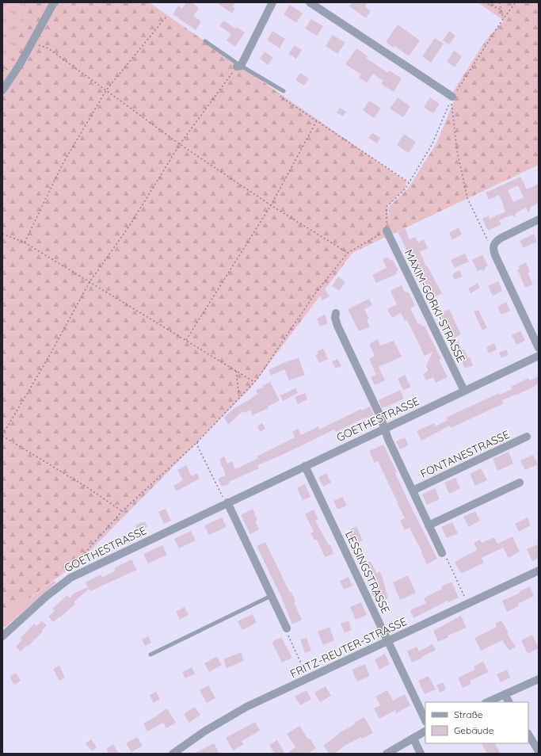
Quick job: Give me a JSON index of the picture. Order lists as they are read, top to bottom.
{
  "streets": {
    "street": [
      "MAXIM-GORKI-STRASSE",
      "GOETHESTRASSE",
      "FONTANESTRASSE",
      "LESSINGSTRASSE",
      "FRITZ-REUTER-STRASSE"
    ]
  },
  "crossings": [
    ["MAXIM-GORKI-STRASSE", "GOETHESTRASSE"],
    ["GOETHESTRASSE", "FONTANESTRASSE"],
    ["GOETHESTRASSE", "LESSINGSTRASSE"],
    ["LESSINGSTRASSE", "FRITZ-REUTER-STRASSE"]
  ],
  "legend": ["Straße", "Gebäude"]
}
